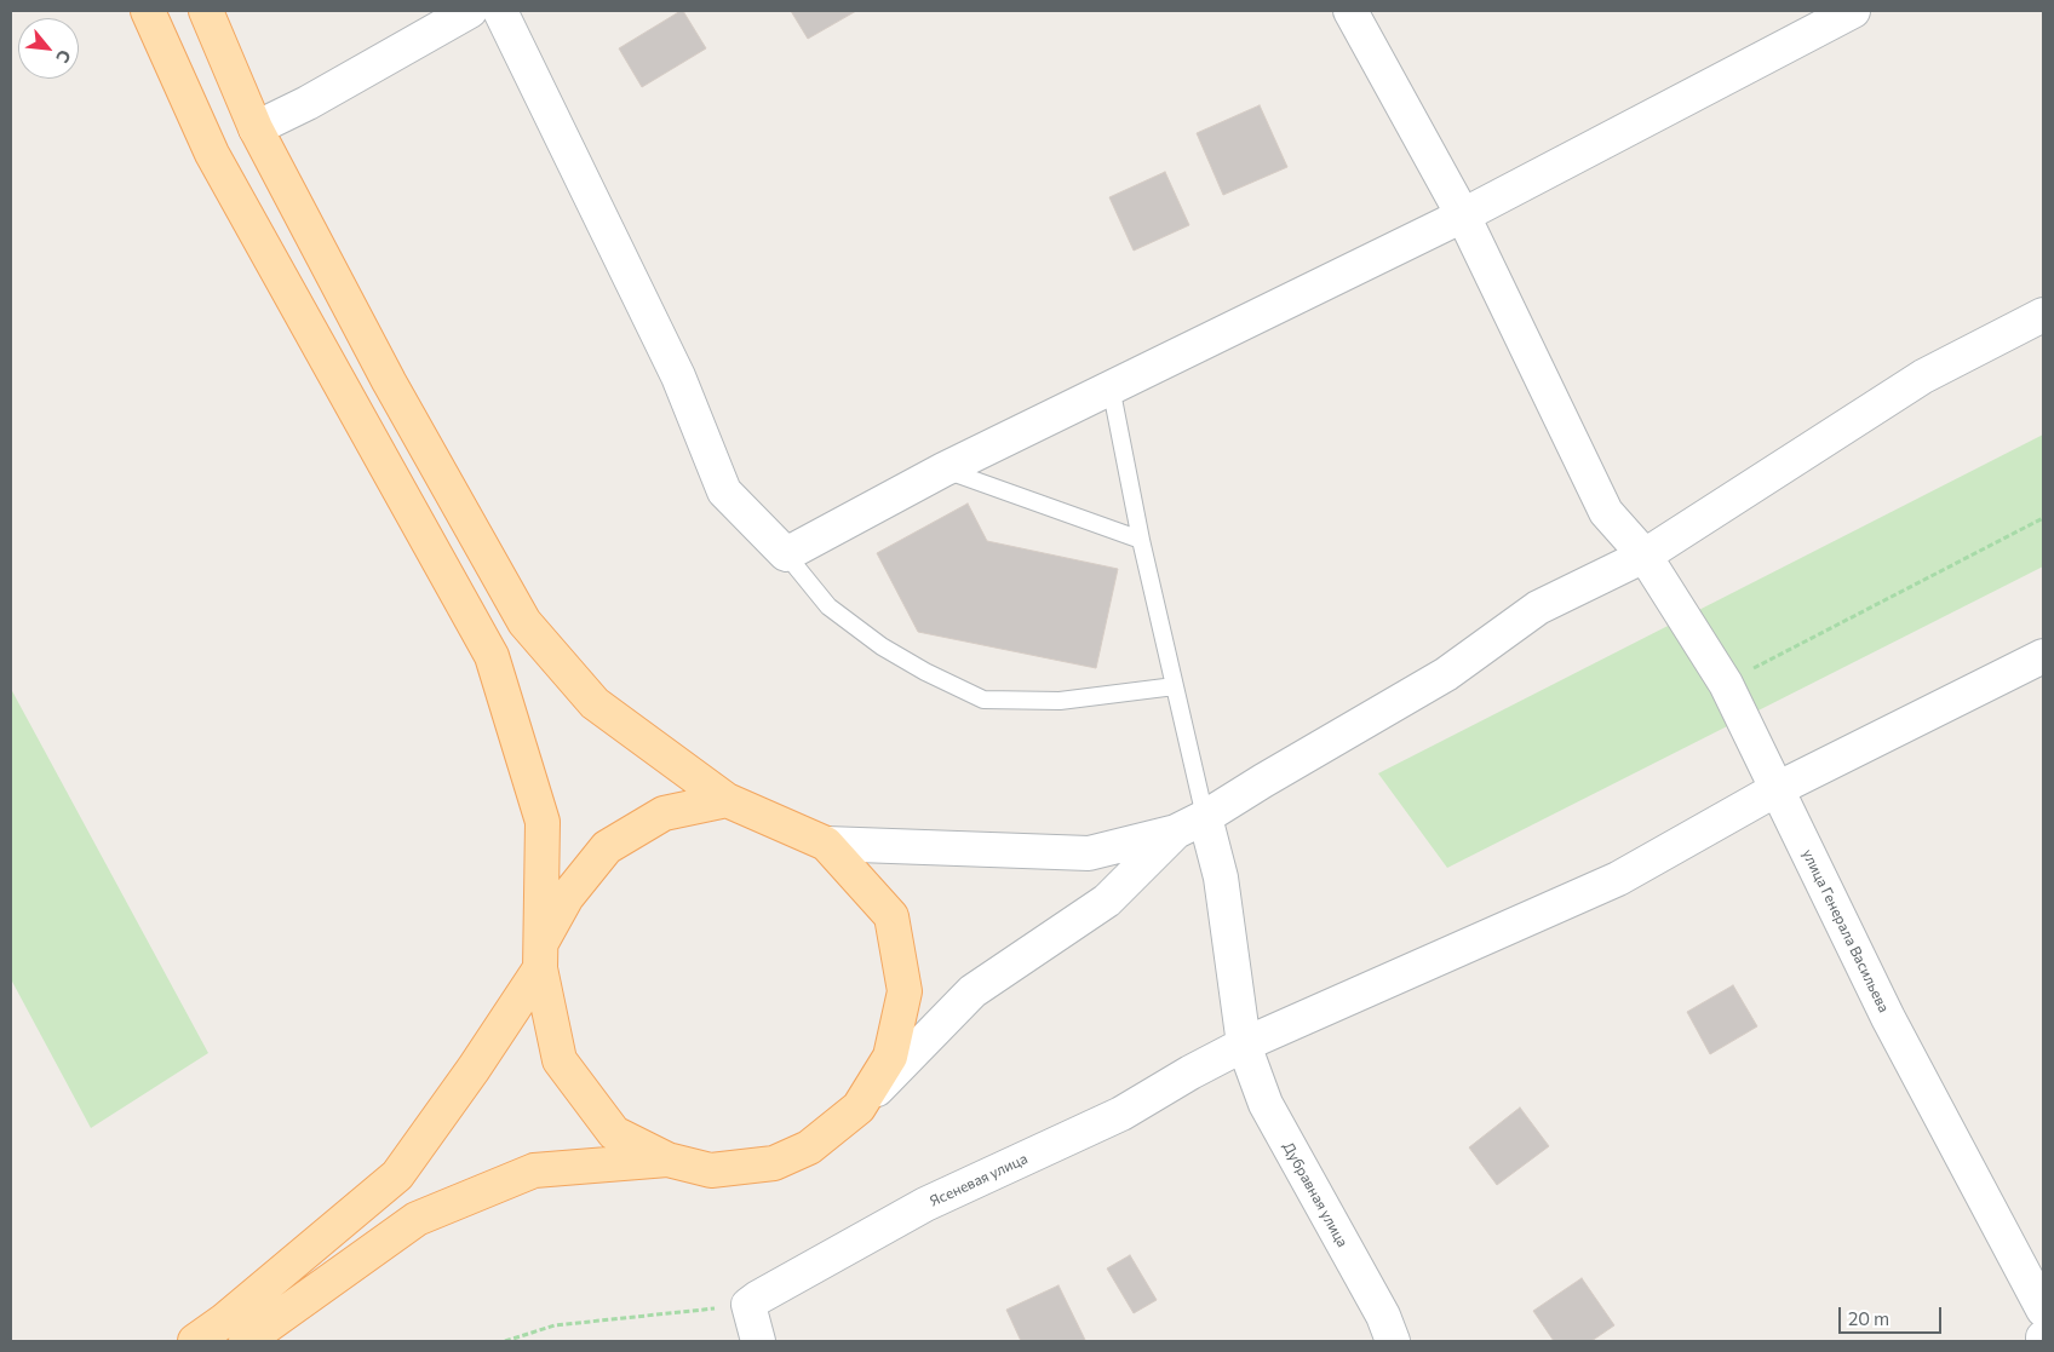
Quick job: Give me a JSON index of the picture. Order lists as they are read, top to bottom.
{
  "streets": {
    "street": ["улица Генерала Васильева", "Ясеневая улица", "Дубравная улица"]
  },
  "crossings": [
    ["улица Генерала Васильева", "Ясеневая улица"],
    ["Ясеневая улица", "Дубравная улица"]
  ],
  "scale_bar": "20 m",
  "north": "bottom right"
}
